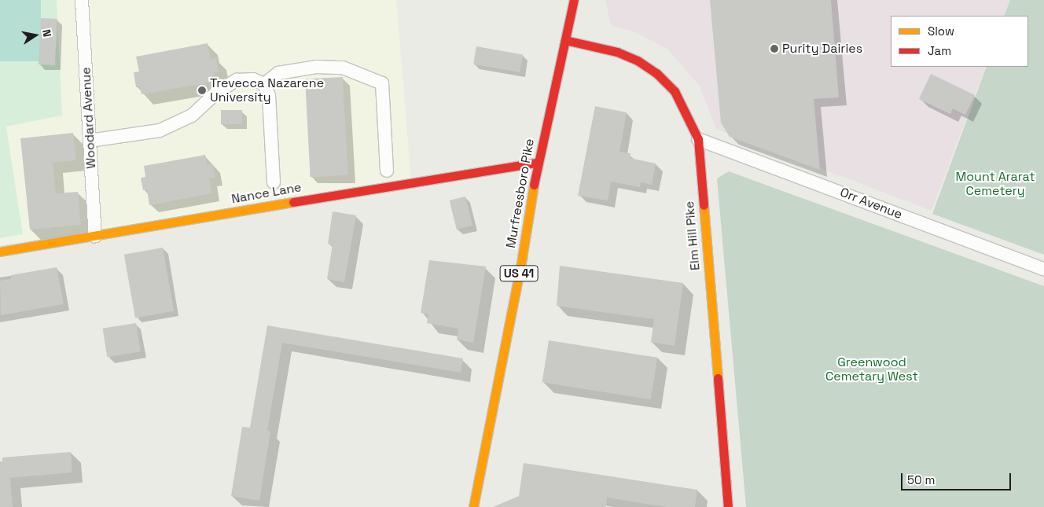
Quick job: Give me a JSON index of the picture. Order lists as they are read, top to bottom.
{
  "streets": {
    "main road": [
      "Nance Lane",
      "Murfreesboro Pike",
      "Elm Hill Pike",
      "US 41"
    ],
    "street": ["Woodard Avenue", "Orr Avenue"]
  },
  "crossings": [
    ["Woodard Avenue", "Nance Lane"],
    ["Nance Lane", "Murfreesboro Pike"],
    ["Murfreesboro Pike", "Elm Hill Pike"],
    ["Orr Avenue", "Elm Hill Pike"]
  ],
  "parks": ["Mount Ararat Cemetery", "Greenwood Cemetary West"],
  "places": ["Purity Dairies", "Trevecca Nazarene University"],
  "legend": ["Slow", "Jam"],
  "scale_bar": "50 m",
  "north": "right"
}
